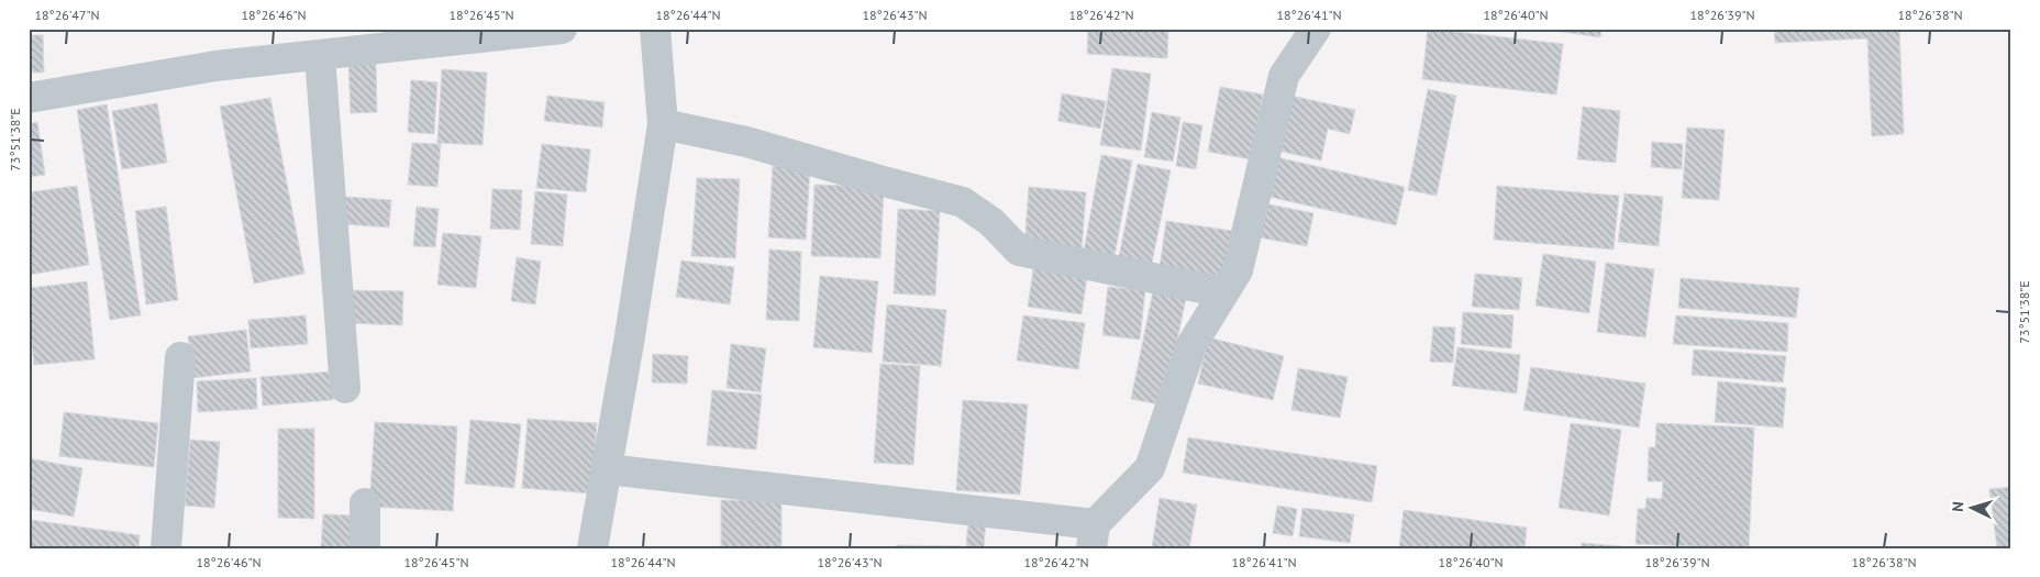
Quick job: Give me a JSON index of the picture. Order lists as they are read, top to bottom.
{
  "north": "left",
  "coordinates": [
    "18°26'47\"N",
    "18°26'46\"N",
    "18°26'45\"N",
    "18°26'44\"N",
    "18°26'43\"N",
    "18°26'42\"N",
    "18°26'41\"N",
    "18°26'40\"N",
    "18°26'39\"N",
    "18°26'38\"N",
    "73°51'38\"E"
  ]
}
